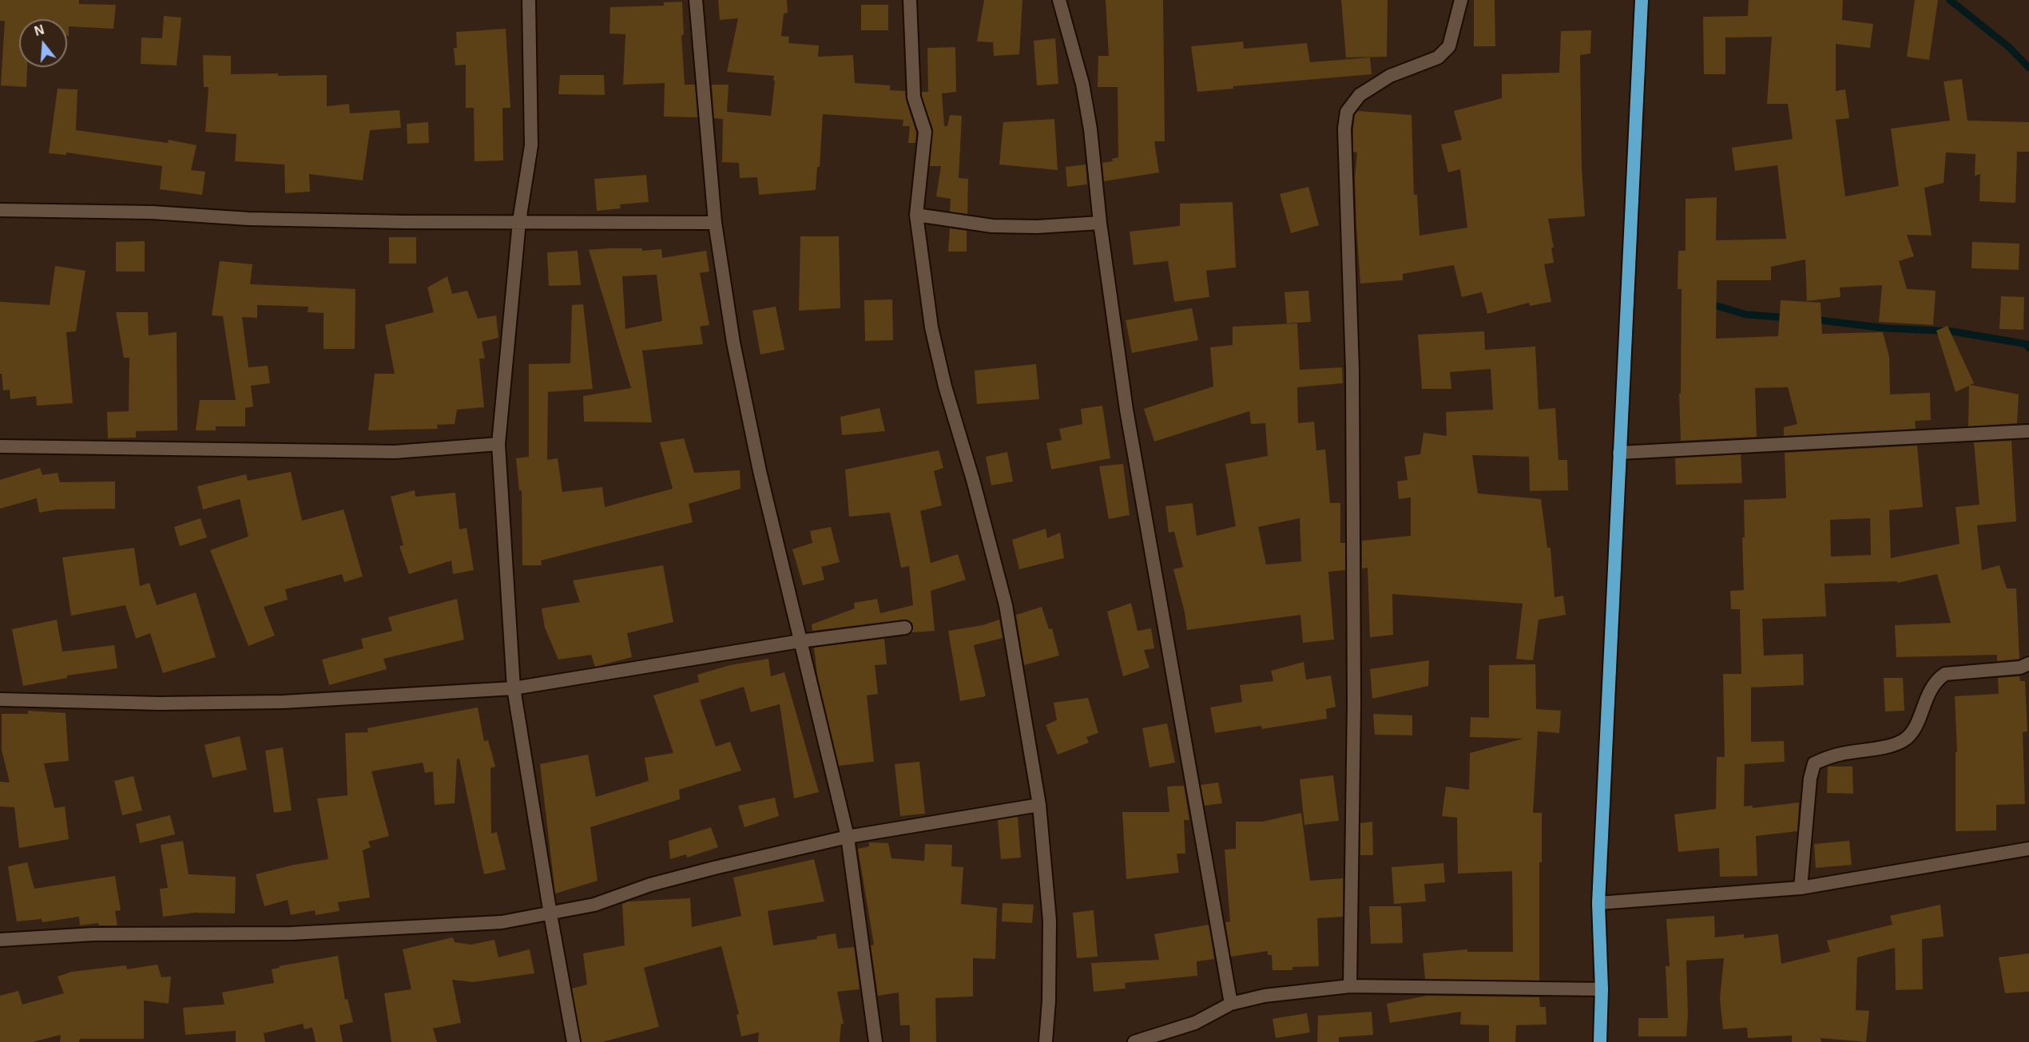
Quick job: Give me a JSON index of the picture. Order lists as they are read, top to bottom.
{
  "north": "top"
}
